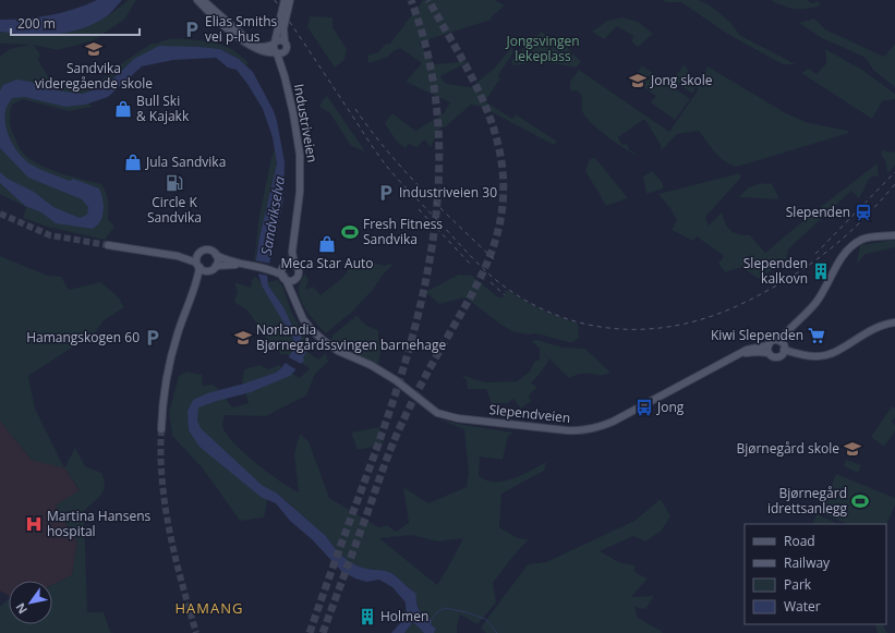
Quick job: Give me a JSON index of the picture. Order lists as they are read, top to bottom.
{
  "streets": {
    "main road": ["Industriveien", "Slependveien"]
  },
  "districts": ["HAMANG"],
  "water": ["Sandvikselva"],
  "parks": ["Jongsvingen lekeplass"],
  "places": {
    "parking": ["Elias Smiths vei p-hus", "Industriveien 30", "Hamangskogen 60"],
    "school or university": [
      "Sandvika videregående skole",
      "Jong skole",
      "Norlandia Bjørnegårdssvingen barnehage",
      "Bjørnegård skole"
    ],
    "shop": ["Bull Ski & Kajakk", "Jula Sandvika", "Meca Star Auto"],
    "fuel station": ["Circle K Sandvika"],
    "station": ["Slependen"],
    "sports": ["Fresh Fitness Sandvika", "Bjørnegård idrettsanlegg"],
    "building": ["Slependen kalkovn", "Holmen"],
    "supermarket": ["Kiwi Slependen"],
    "bus stop": ["Jong"],
    "hospital": ["Martina Hansens hospital"]
  },
  "legend": [
    "Road",
    "Railway",
    "Park",
    "Water"
  ],
  "scale_bar": "200 m",
  "north": "bottom left"
}
